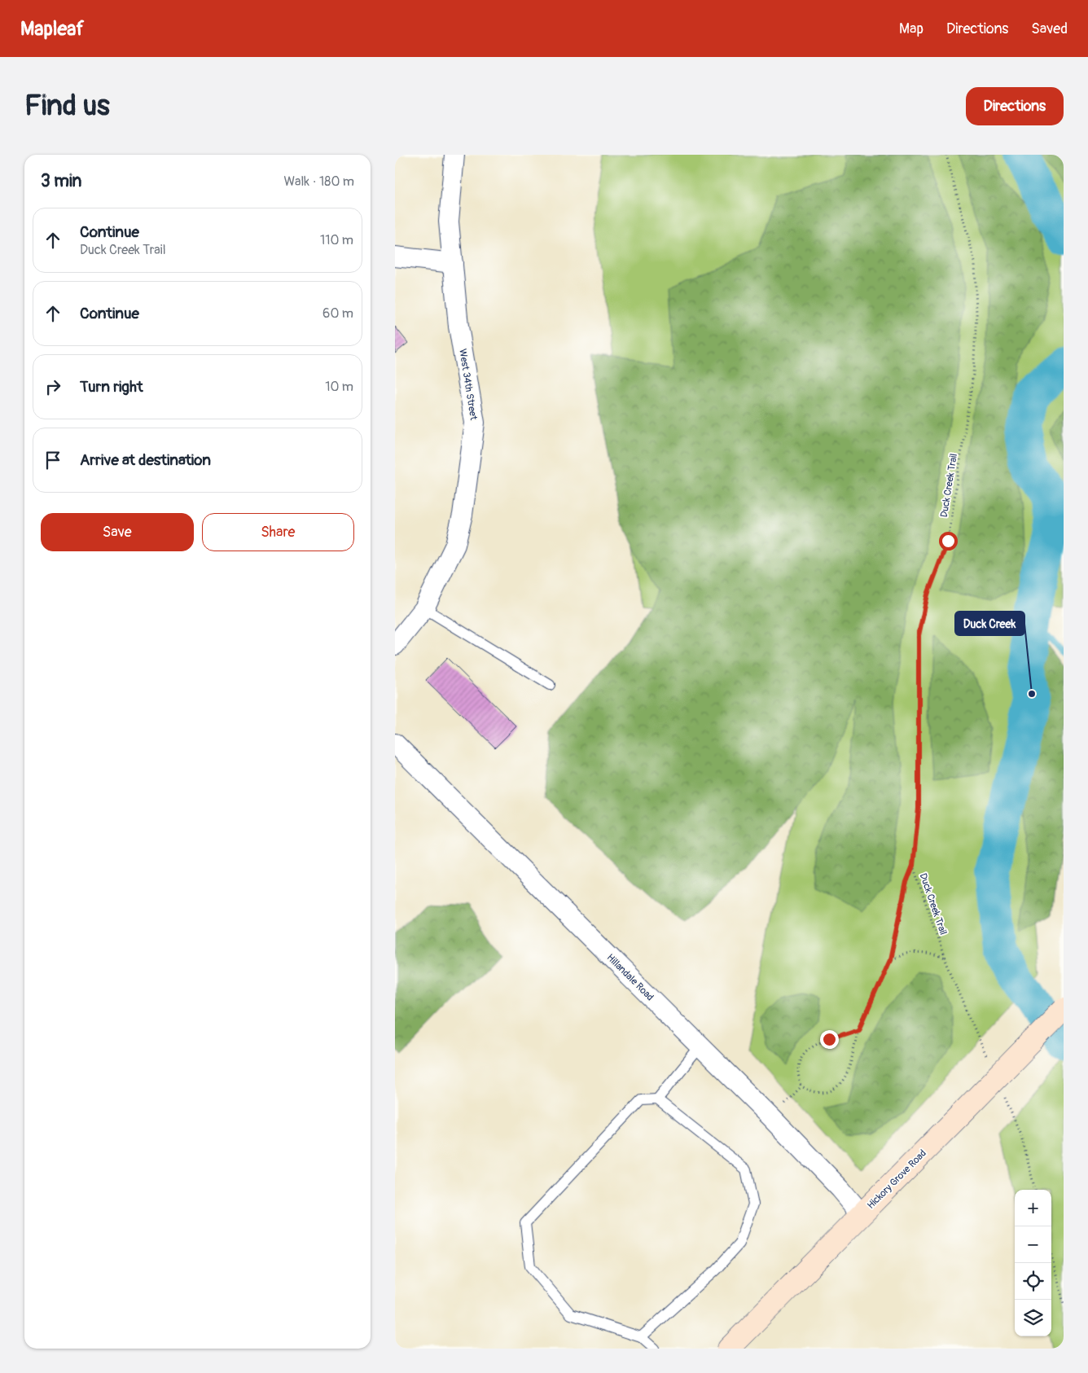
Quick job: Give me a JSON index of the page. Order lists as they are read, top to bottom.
{
  "streets": {
    "main road": ["Hickory Grove Road"],
    "street": ["West 34th Street", "Hillandale Road"],
    "path": ["Duck Creek Trail"]
  },
  "crossings": [
    ["Hillandale Road", "Hickory Grove Road"]
  ],
  "places": ["Duck Creek"],
  "page": {
    "header": "Mapleaf",
    "nav": ["Map", "Directions", "Saved"],
    "buttons": [
      "Directions",
      ["Save", "Share"]
    ],
    "title": "Find us",
    "heading": ["3 min", "Walk · 180 m"],
    "list": [
      ["Continue", "Duck Creek Trail", "110 m"],
      ["Continue", "60 m"],
      ["Turn right", "10 m"],
      "Arrive at destination"
    ],
    "map_buttons": ["+", "−"]
  }
}
